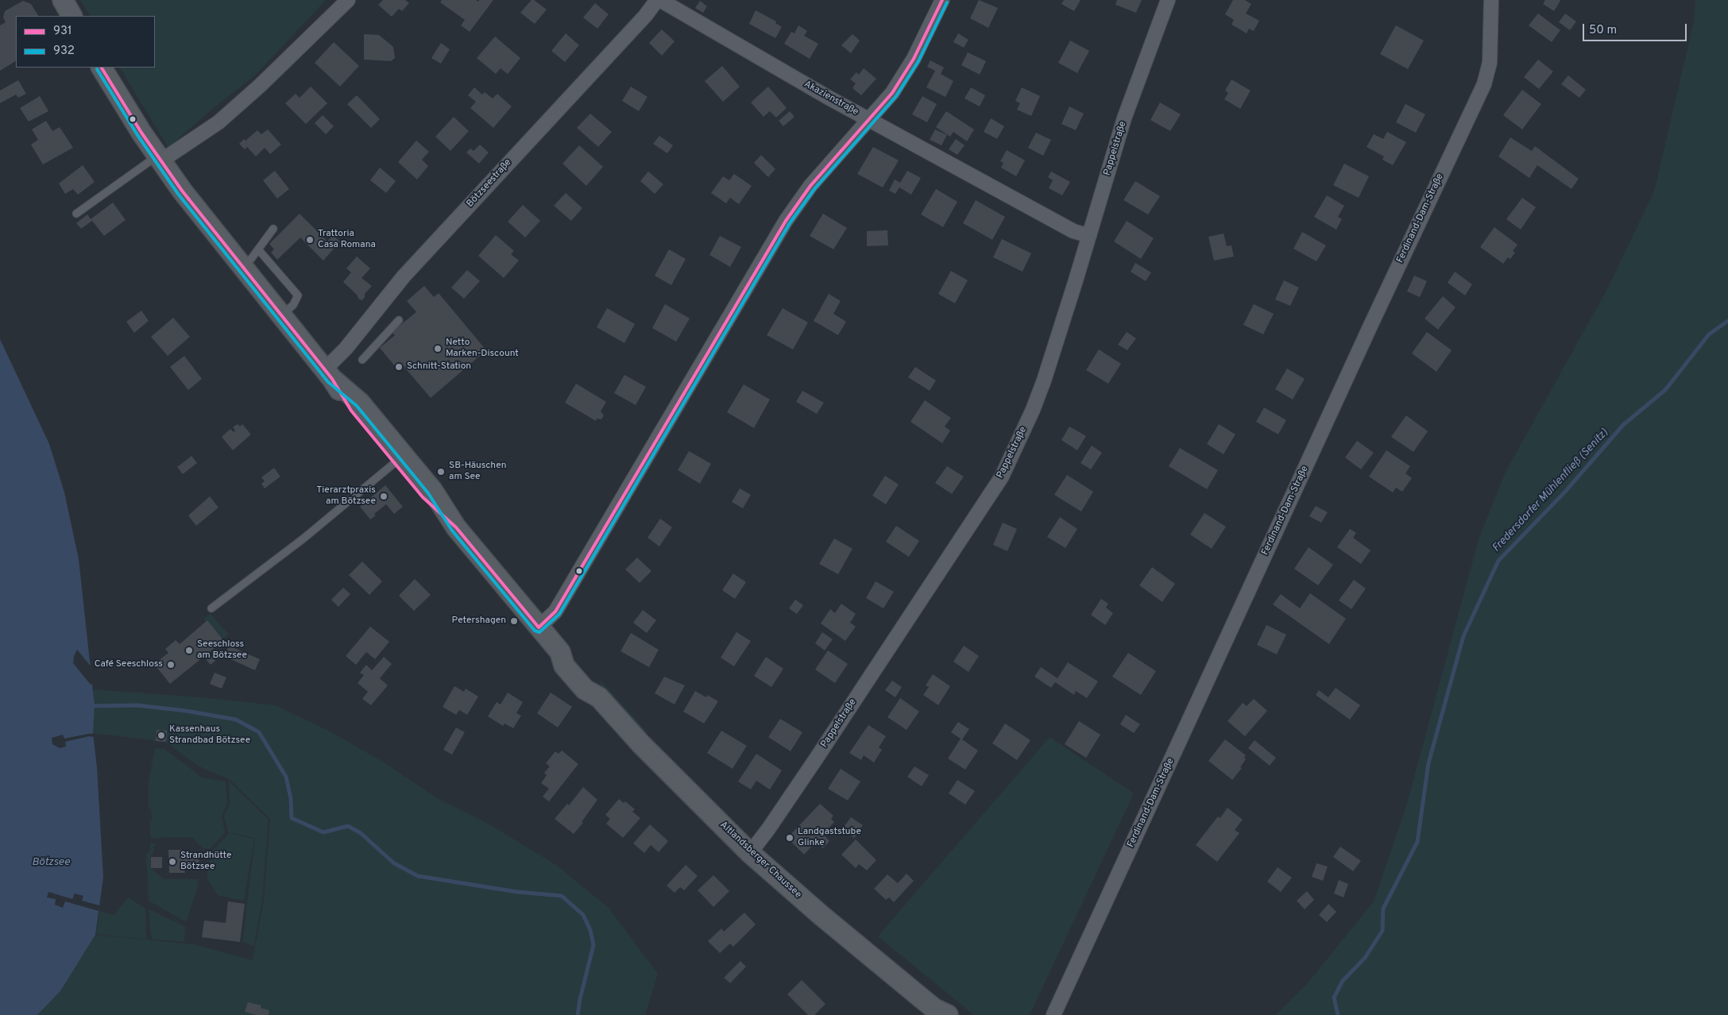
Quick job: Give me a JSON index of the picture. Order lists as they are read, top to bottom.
{
  "streets": {
    "main road": ["Altlandsberger Chaussee"],
    "street": [
      "Akazienstraße",
      "Pappelstraße",
      "Bötzseestraße",
      "Ferdinand-Dam-Straße"
    ]
  },
  "crossings": [
    ["Akazienstraße", "Pappelstraße"],
    ["Pappelstraße", "Altlandsberger Chaussee"],
    ["Bötzseestraße", "Altlandsberger Chaussee"]
  ],
  "water": ["Fredersdorfer Mühlenfließ (Senitz)", "Bötzsee"],
  "places": [
    "Trattoria Casa Romana",
    "Netto Marken-Discount",
    "Schnitt-Station",
    "SB-Häuschen am See",
    "Tierarztpraxis am Bötzsee",
    "Petershagen",
    "Seeschloss am Bötzsee",
    "Café Seeschloss",
    "Kassenhaus Strandbad Bötzsee",
    "Landgaststube Glinke",
    "Strandhütte Bötzsee"
  ],
  "lines": ["transit line 931", "transit line 932"],
  "legend": ["931", "932"],
  "scale_bar": "50 m"
}
